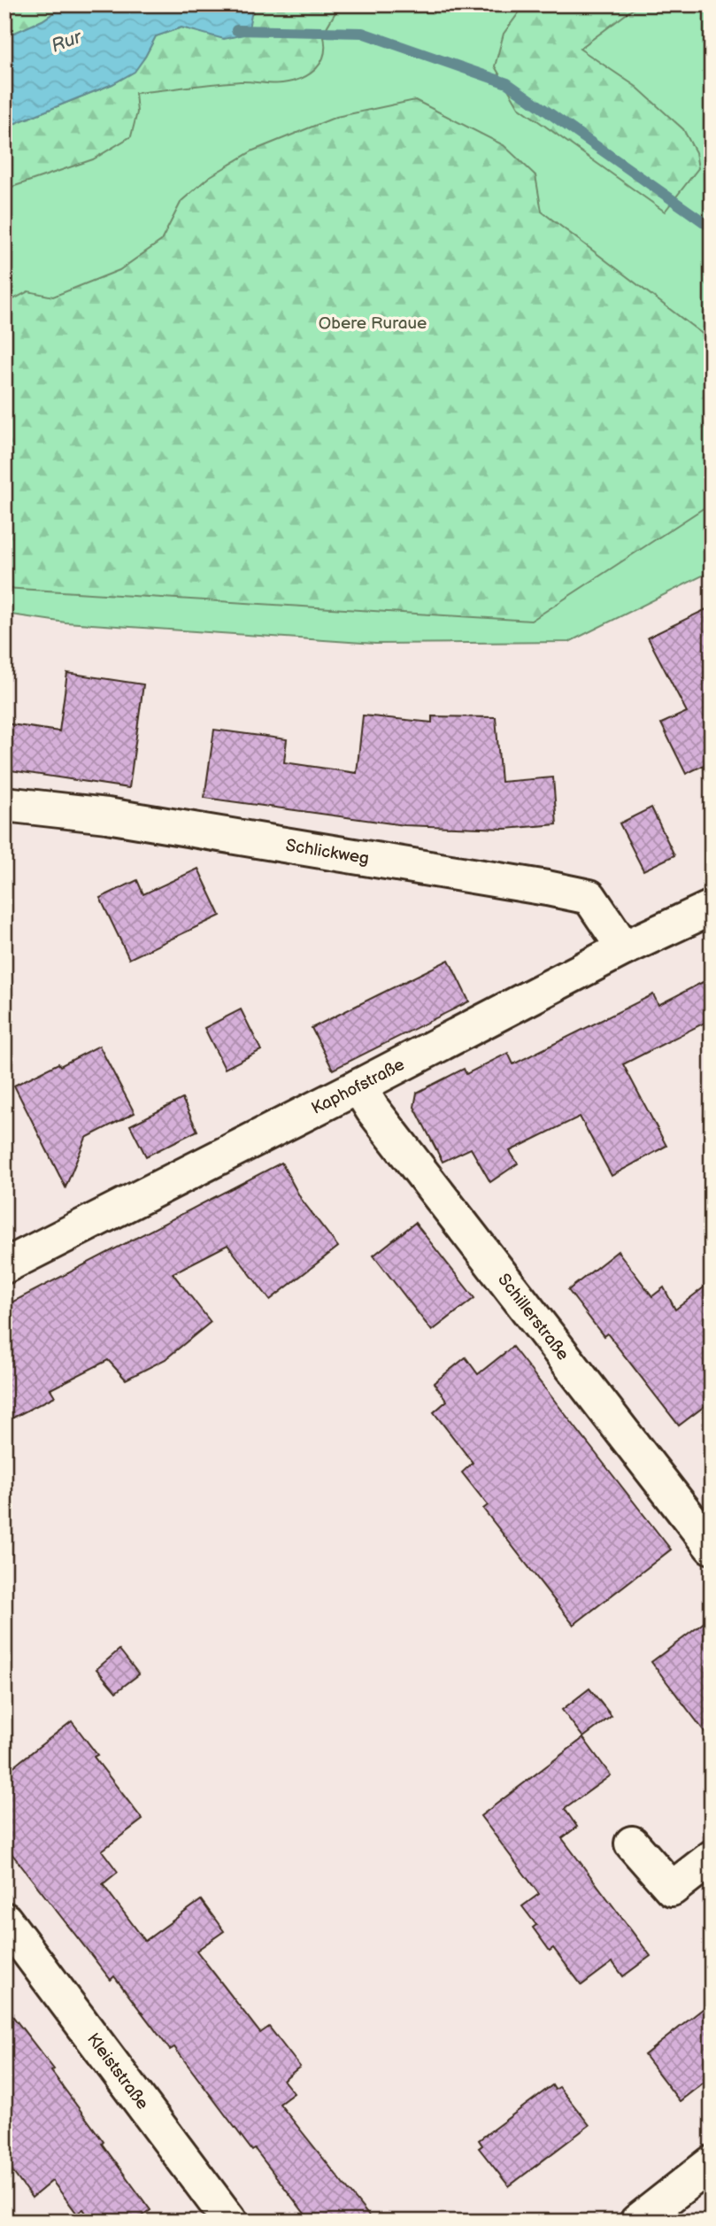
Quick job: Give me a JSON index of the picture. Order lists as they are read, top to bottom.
{
  "streets": {
    "street": [
      "Schlickweg",
      "Kaphofstraße",
      "Schillerstraße",
      "Kleiststraße"
    ]
  },
  "crossings": [
    ["Schlickweg", "Kaphofstraße"],
    ["Kaphofstraße", "Schillerstraße"]
  ],
  "water": ["Rur"],
  "parks": ["Obere Ruraue"]
}
